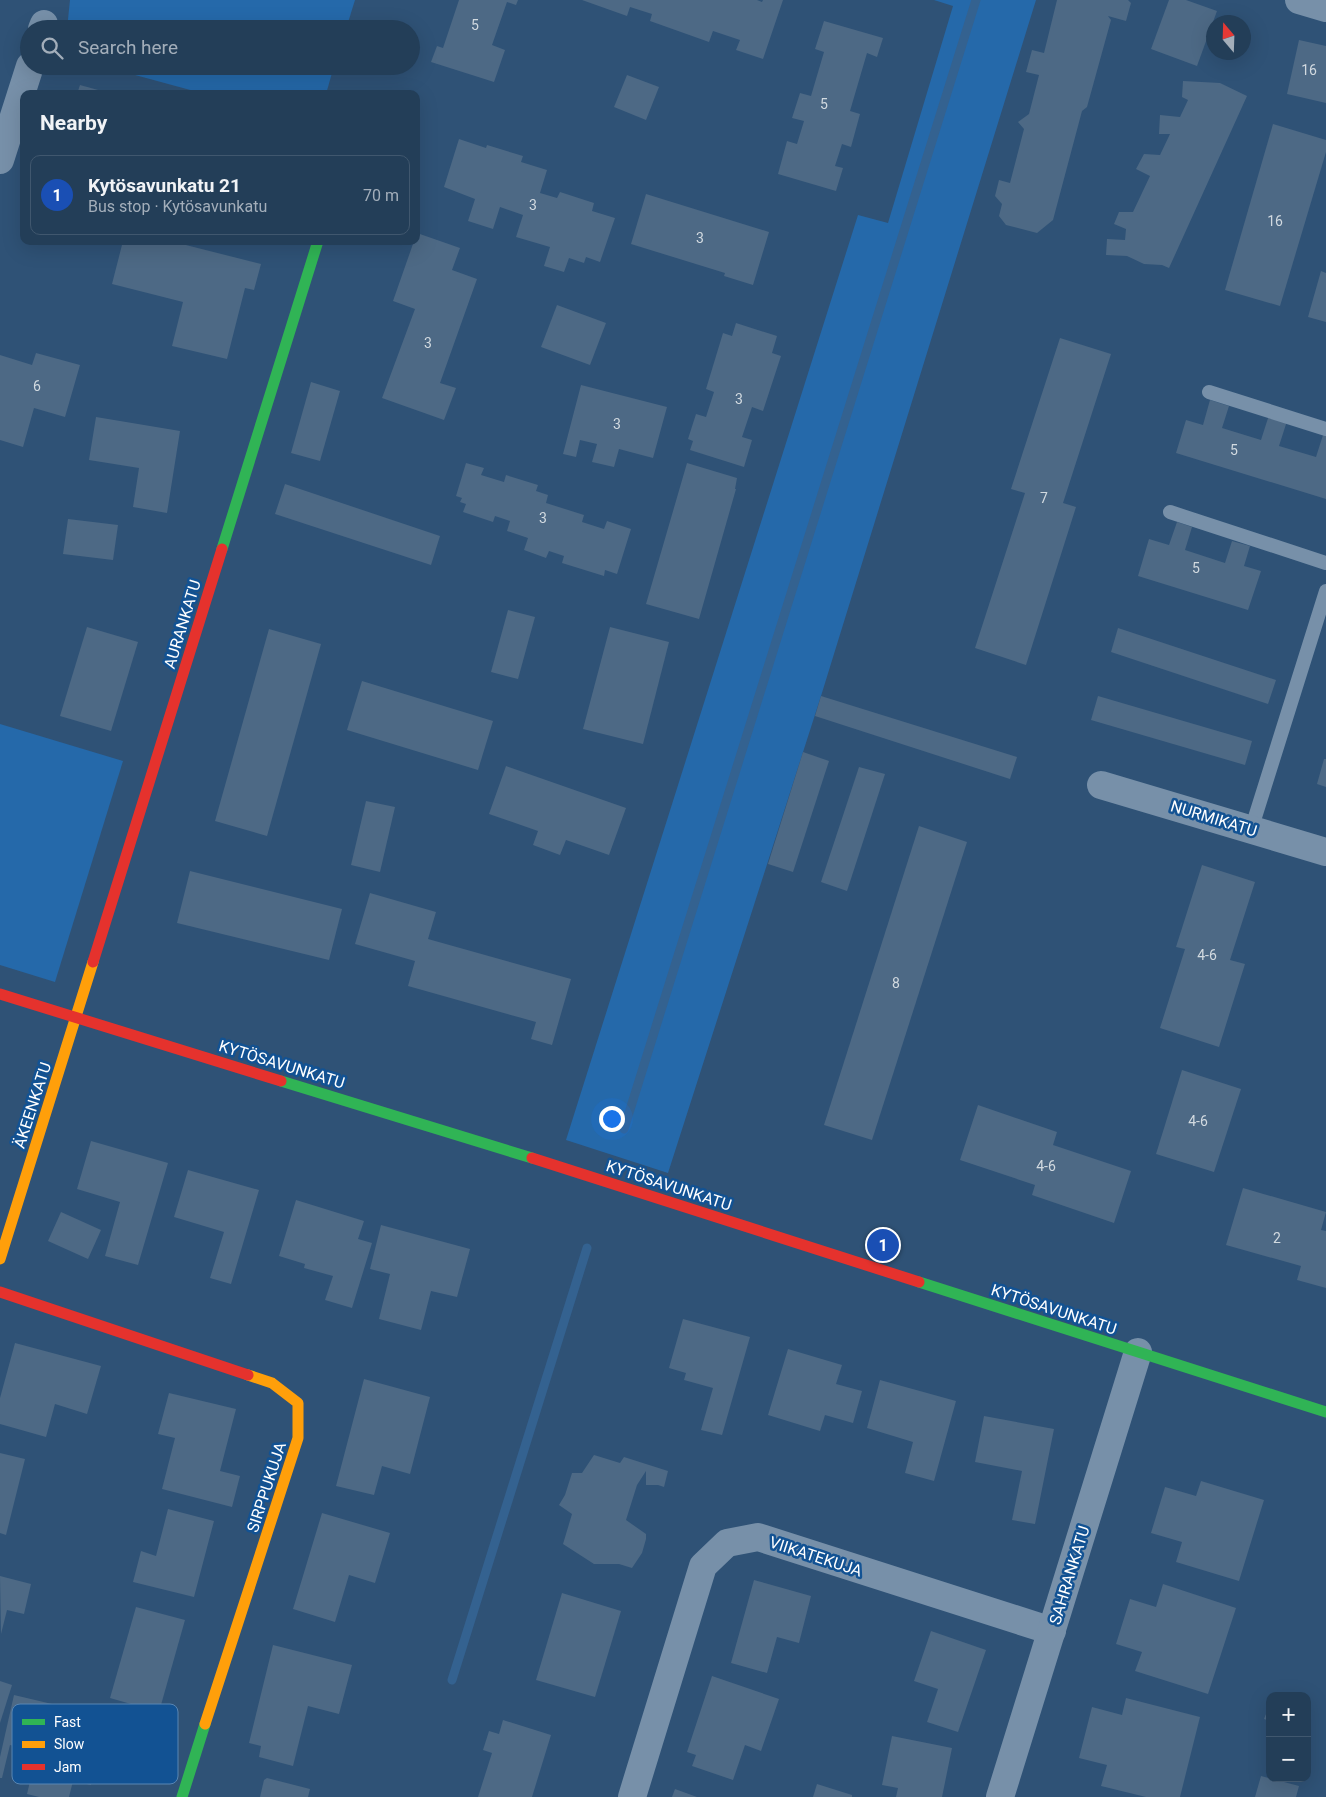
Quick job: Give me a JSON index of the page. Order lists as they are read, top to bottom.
{
  "streets": {
    "street": [
      "AURANKATU",
      "NURMIKATU",
      "KYTÖSAVUNKATU",
      "ÄKEENKATU",
      "SIRPPUKUJA",
      "VIIKATEKUJA",
      "SAHRANKATU"
    ]
  },
  "crossings": [
    ["AURANKATU", "KYTÖSAVUNKATU"],
    ["AURANKATU", "ÄKEENKATU"],
    ["KYTÖSAVUNKATU", "ÄKEENKATU"],
    ["KYTÖSAVUNKATU", "SAHRANKATU"],
    ["VIIKATEKUJA", "SAHRANKATU"]
  ],
  "house_numbers": [
    "5",
    "16",
    "5",
    "3",
    "16",
    "3",
    "3",
    "6",
    "3",
    "3",
    "5",
    "7",
    "3",
    "5",
    "4-6",
    "8",
    "4-6",
    "4-6",
    "2"
  ],
  "legend": ["Fast", "Slow", "Jam"],
  "north": "top",
  "page": {
    "search": "Search here",
    "heading": "Nearby",
    "list": [
      {
        "mark": "1",
        "name": "Kytösavunkatu 21",
        "note": "Bus stop · Kytösavunkatu",
        "value": "70 m"
      }
    ],
    "pins": "1",
    "map_buttons": ["+", "−"]
  }
}
